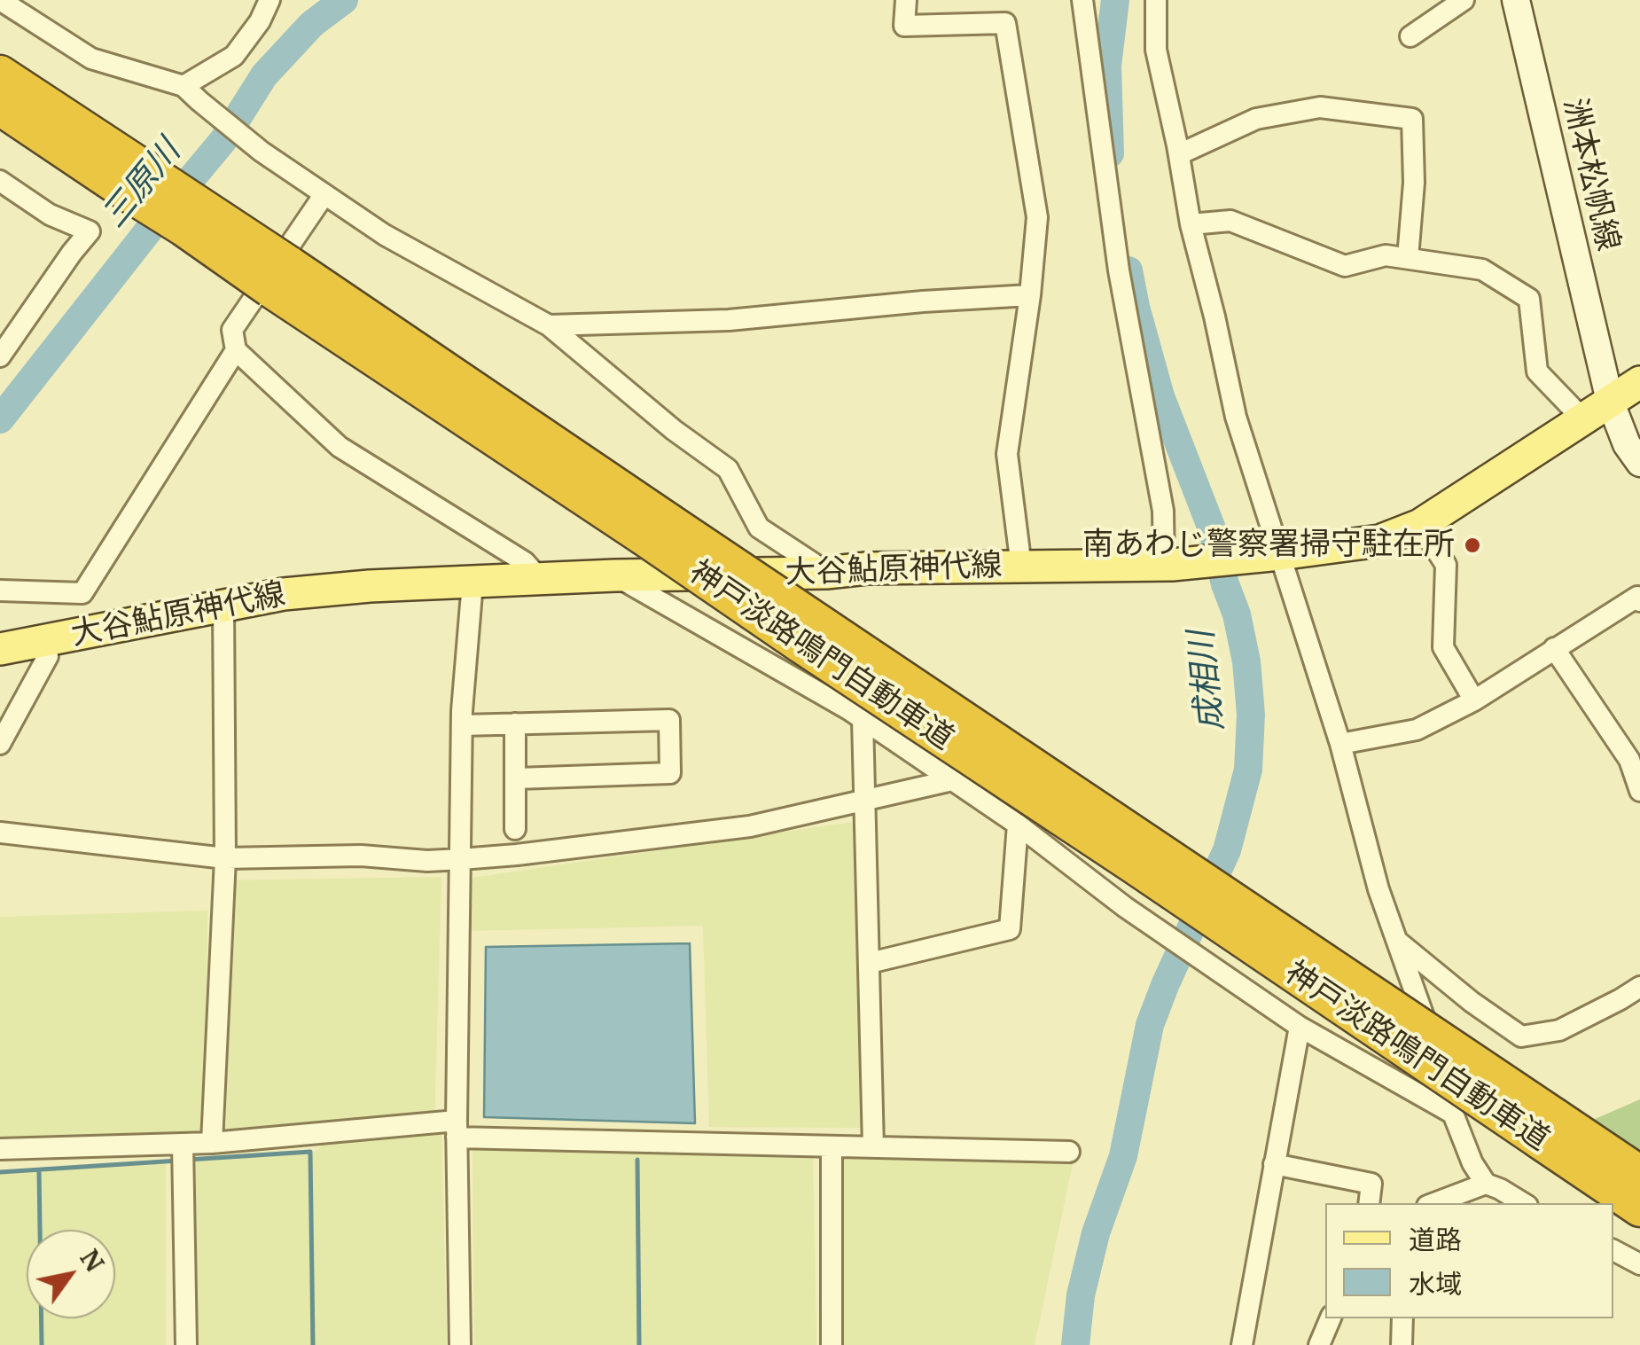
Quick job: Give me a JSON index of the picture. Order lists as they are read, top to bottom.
{
  "streets": {
    "highway": ["神戸淡路鳴門自動車道"],
    "main road": ["洲本松帆線", "大谷鮎原神代線"]
  },
  "crossings": [
    ["洲本松帆線", "大谷鮎原神代線"]
  ],
  "water": ["三原川", "成相川"],
  "places": ["南あわじ警察署掃守駐在所"],
  "legend": ["道路", "水域"],
  "north": "top right"
}
